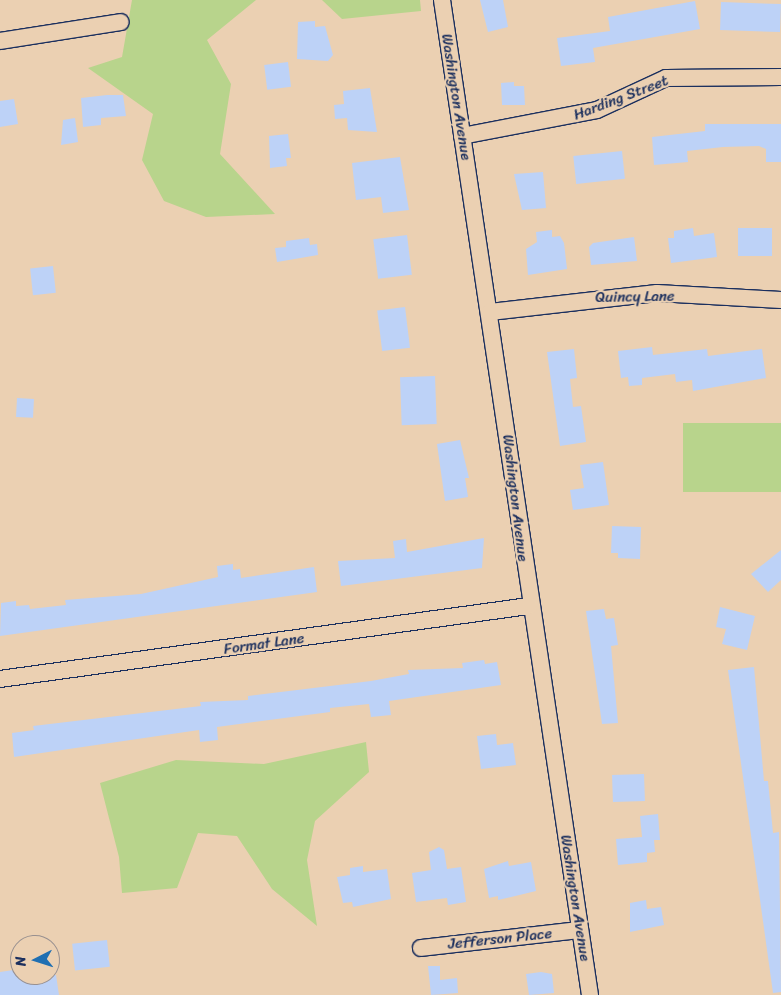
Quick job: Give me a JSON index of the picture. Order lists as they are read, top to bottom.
{
  "streets": {
    "street": [
      "Washington Avenue",
      "Harding Street",
      "Quincy Lane",
      "Format Lane",
      "Jefferson Place"
    ]
  },
  "crossings": [
    ["Washington Avenue", "Harding Street"],
    ["Washington Avenue", "Quincy Lane"],
    ["Washington Avenue", "Format Lane"],
    ["Washington Avenue", "Jefferson Place"]
  ],
  "north": "left"
}
